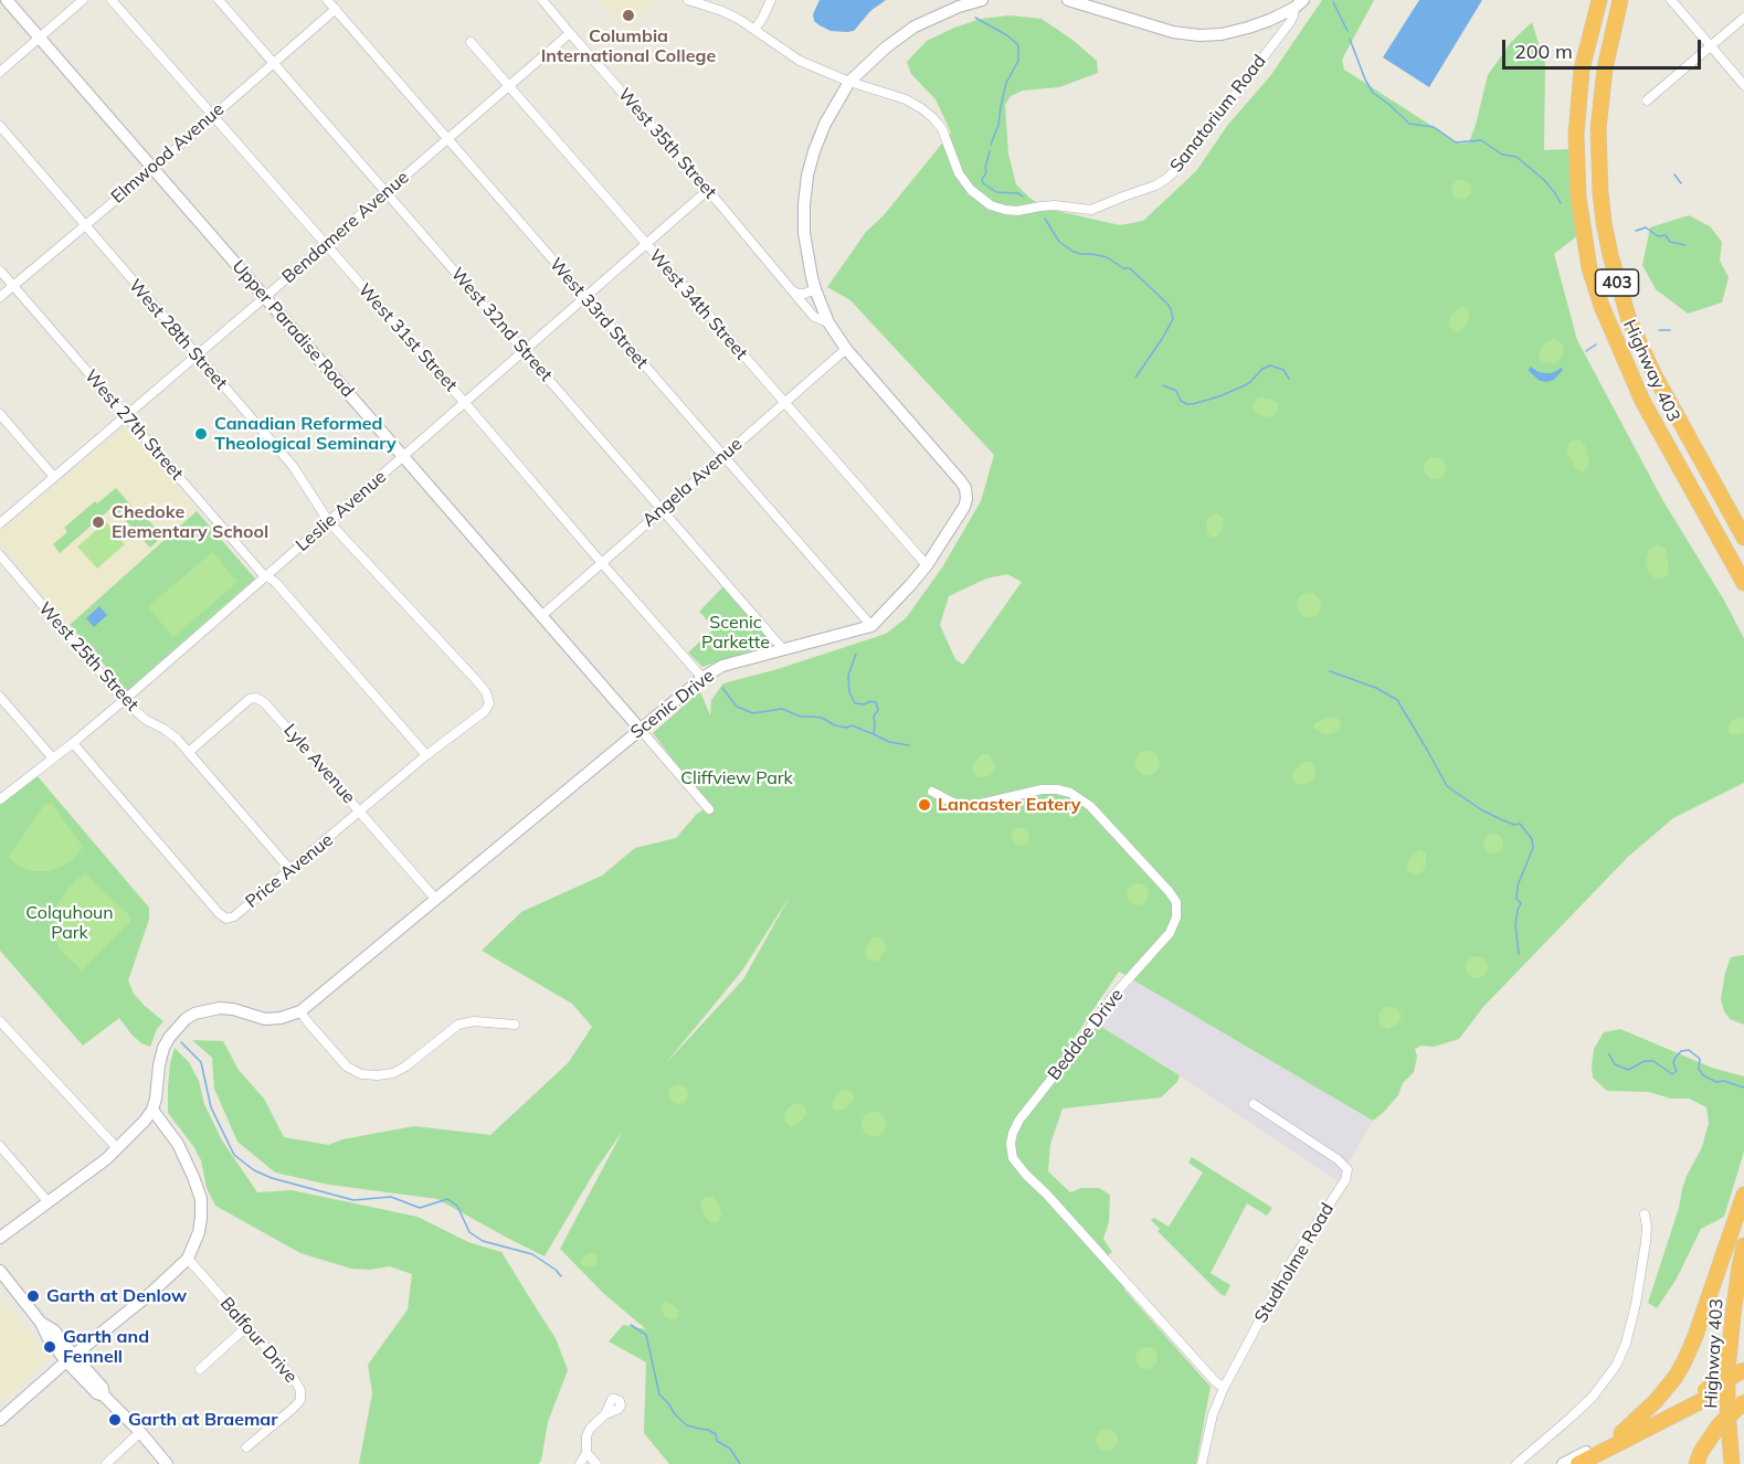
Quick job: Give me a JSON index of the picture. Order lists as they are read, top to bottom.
{
  "streets": {
    "highway": ["403", "Highway 403"],
    "street": [
      "Sanatorium Road",
      "West 35th Street",
      "Elmwood Avenue",
      "Bendamere Avenue",
      "West 34th Street",
      "West 33rd Street",
      "West 32nd Street",
      "Upper Paradise Road",
      "West 28th Street",
      "West 31st Street",
      "West 27th Street",
      "Angela Avenue",
      "Leslie Avenue",
      "West 25th Street",
      "Scenic Drive",
      "Lyle Avenue",
      "Price Avenue",
      "Beddoe Drive",
      "Studholme Road",
      "Balfour Drive"
    ]
  },
  "crossings": [
    ["West 35th Street", "Bendamere Avenue"],
    ["West 35th Street", "Leslie Avenue"],
    ["Elmwood Avenue", "West 33rd Street"],
    ["Elmwood Avenue", "West 32nd Street"],
    ["Elmwood Avenue", "Upper Paradise Road"],
    ["Elmwood Avenue", "West 28th Street"],
    ["Elmwood Avenue", "West 31st Street"],
    ["Elmwood Avenue", "West 27th Street"],
    ["Bendamere Avenue", "West 34th Street"],
    ["Bendamere Avenue", "West 33rd Street"],
    ["Bendamere Avenue", "West 32nd Street"],
    ["Bendamere Avenue", "Upper Paradise Road"],
    ["Bendamere Avenue", "West 28th Street"],
    ["Bendamere Avenue", "West 31st Street"],
    ["Bendamere Avenue", "West 27th Street"],
    ["West 34th Street", "Angela Avenue"],
    ["West 34th Street", "Leslie Avenue"],
    ["West 33rd Street", "Angela Avenue"],
    ["West 33rd Street", "Leslie Avenue"],
    ["West 33rd Street", "Scenic Drive"],
    ["West 32nd Street", "Angela Avenue"],
    ["West 32nd Street", "Leslie Avenue"],
    ["West 32nd Street", "Scenic Drive"],
    ["Upper Paradise Road", "Angela Avenue"],
    ["Upper Paradise Road", "Leslie Avenue"],
    ["Upper Paradise Road", "Scenic Drive"],
    ["West 28th Street", "Leslie Avenue"],
    ["West 28th Street", "Price Avenue"],
    ["West 31st Street", "Angela Avenue"],
    ["West 31st Street", "Leslie Avenue"],
    ["West 31st Street", "Scenic Drive"],
    ["West 27th Street", "Leslie Avenue"],
    ["West 27th Street", "Price Avenue"],
    ["Leslie Avenue", "West 25th Street"],
    ["Leslie Avenue", "Price Avenue"],
    ["West 25th Street", "Lyle Avenue"],
    ["West 25th Street", "Price Avenue"],
    ["Scenic Drive", "Lyle Avenue"],
    ["Lyle Avenue", "Price Avenue"],
    ["Beddoe Drive", "Studholme Road"]
  ],
  "parks": ["Scenic Parkette", "Cliffview Park", "Colquhoun Park"],
  "places": [
    "Columbia International College",
    "Canadian Reformed Theological Seminary",
    "Chedoke Elementary School",
    "Lancaster Eatery",
    "Garth at Denlow",
    "Garth and Fennell",
    "Garth at Braemar"
  ],
  "scale_bar": "200 m"
}
